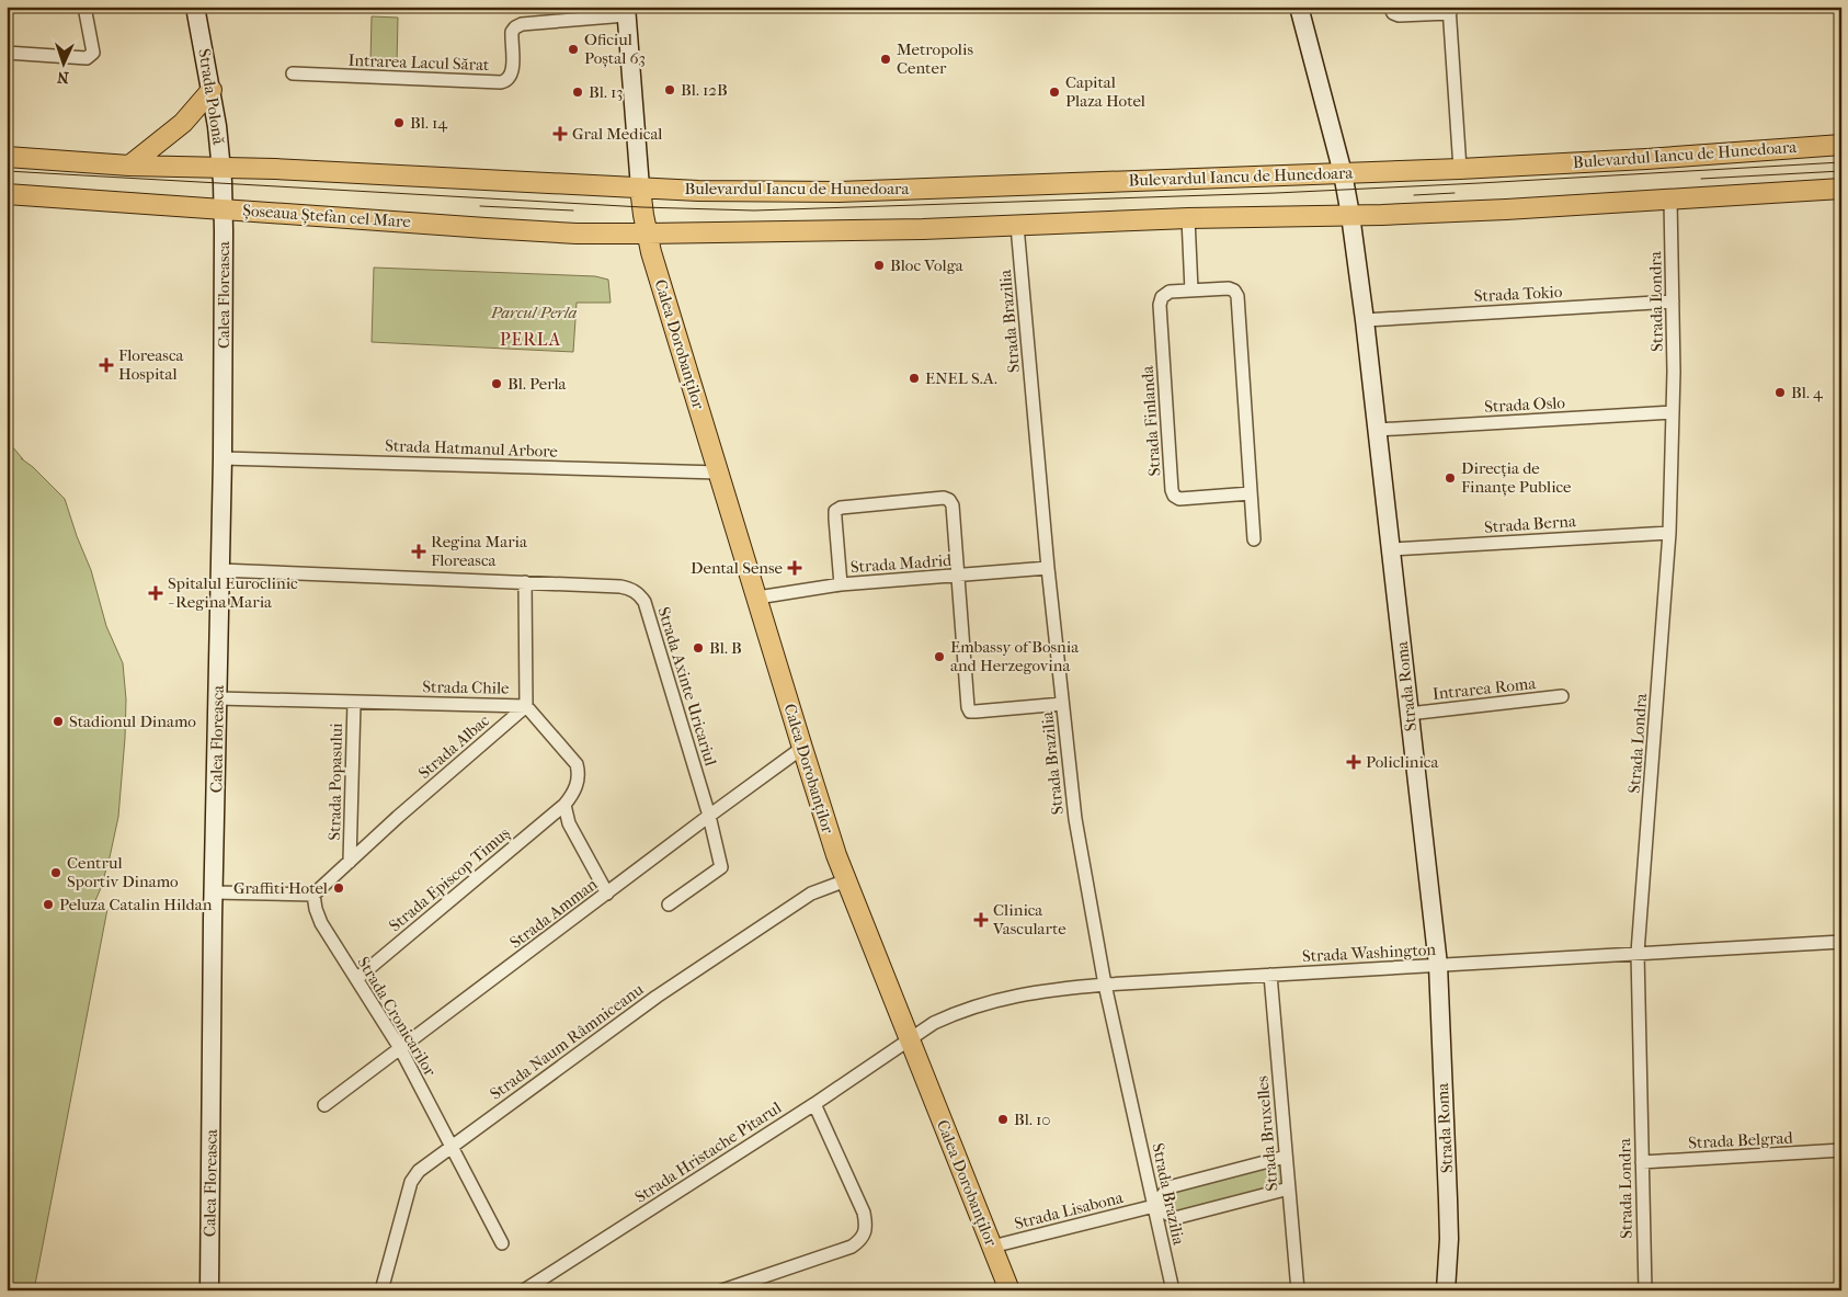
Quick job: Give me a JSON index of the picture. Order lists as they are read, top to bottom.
{
  "streets": {
    "main road": ["Bulevardul Iancu de Hunedoara", "Șoseaua Ștefan cel Mare", "Calea Dorobanților"],
    "street": [
      "Intrarea Lacul Sărat",
      "Strada Polonă",
      "Strada Tokio",
      "Calea Floreasca",
      "Strada Londra",
      "Strada Brazilia",
      "Strada Oslo",
      "Strada Finlanda",
      "Strada Hatmanul Arbore",
      "Strada Berna",
      "Strada Madrid",
      "Strada Axinte Uricariul",
      "Strada Roma",
      "Strada Chile",
      "Intrarea Roma",
      "Strada Albac",
      "Strada Popasului",
      "Strada Episcop Timuș",
      "Strada Amman",
      "Strada Washington",
      "Strada Cronicarilor",
      "Strada Naum Râmniceanu",
      "Strada Bruxelles",
      "Strada Belgrad",
      "Strada Hristache Pitarul",
      "Strada Lisabona"
    ]
  },
  "crossings": [
    ["Strada Polonă", "Calea Floreasca"],
    ["Bulevardul Iancu de Hunedoara", "Calea Dorobanților"],
    ["Bulevardul Iancu de Hunedoara", "Strada Roma"],
    ["Șoseaua Ștefan cel Mare", "Calea Floreasca"],
    ["Șoseaua Ștefan cel Mare", "Calea Dorobanților"],
    ["Strada Tokio", "Strada Londra"],
    ["Strada Tokio", "Strada Roma"],
    ["Calea Floreasca", "Strada Hatmanul Arbore"],
    ["Calea Floreasca", "Strada Axinte Uricariul"],
    ["Calea Floreasca", "Strada Chile"],
    ["Strada Londra", "Strada Oslo"],
    ["Strada Londra", "Strada Berna"],
    ["Strada Londra", "Strada Washington"],
    ["Strada Londra", "Strada Belgrad"],
    ["Strada Brazilia", "Strada Madrid"],
    ["Strada Brazilia", "Strada Washington"],
    ["Strada Brazilia", "Strada Lisabona"],
    ["Calea Dorobanților", "Strada Hatmanul Arbore"],
    ["Calea Dorobanților", "Strada Madrid"],
    ["Calea Dorobanților", "Strada Amman"],
    ["Calea Dorobanților", "Strada Washington"],
    ["Calea Dorobanților", "Strada Naum Râmniceanu"],
    ["Calea Dorobanților", "Strada Hristache Pitarul"],
    ["Calea Dorobanților", "Strada Lisabona"],
    ["Strada Oslo", "Strada Roma"],
    ["Strada Berna", "Strada Roma"],
    ["Strada Axinte Uricariul", "Strada Amman"],
    ["Strada Roma", "Intrarea Roma"],
    ["Strada Roma", "Strada Washington"],
    ["Strada Chile", "Strada Albac"],
    ["Strada Chile", "Strada Popasului"],
    ["Strada Chile", "Strada Episcop Timuș"],
    ["Strada Albac", "Strada Popasului"],
    ["Strada Albac", "Strada Cronicarilor"],
    ["Strada Episcop Timuș", "Strada Cronicarilor"],
    ["Strada Amman", "Strada Cronicarilor"],
    ["Strada Washington", "Strada Bruxelles"],
    ["Strada Washington", "Strada Hristache Pitarul"],
    ["Strada Cronicarilor", "Strada Naum Râmniceanu"]
  ],
  "districts": ["PERLA"],
  "parks": ["Parcul Perla"],
  "places": {
    "other": [
      "Oficiul Poștal 63",
      "Metropolis Center",
      "Bl. 12B",
      "Bl. 13",
      "Capital Plaza Hotel",
      "Bl. 14",
      "Bloc Volga",
      "ENEL S.A.",
      "Bl. Perla",
      "Bl. 4",
      "Direcția de Finanțe Publice",
      "Bl. B",
      "Embassy of Bosnia and Herzegovina",
      "Stadionul Dinamo",
      "Centrul Sportiv Dinamo",
      "Graffiti Hotel",
      "Peluza Catalin Hildan",
      "Bl. 10"
    ],
    "health": [
      "Gral Medical",
      "Floreasca Hospital",
      "Regina Maria Floreasca",
      "Dental Sense",
      "Spitalul Euroclinic - Regina Maria",
      "Policlinica",
      "Clinica Vascularte"
    ]
  },
  "north": "bottom"
}
